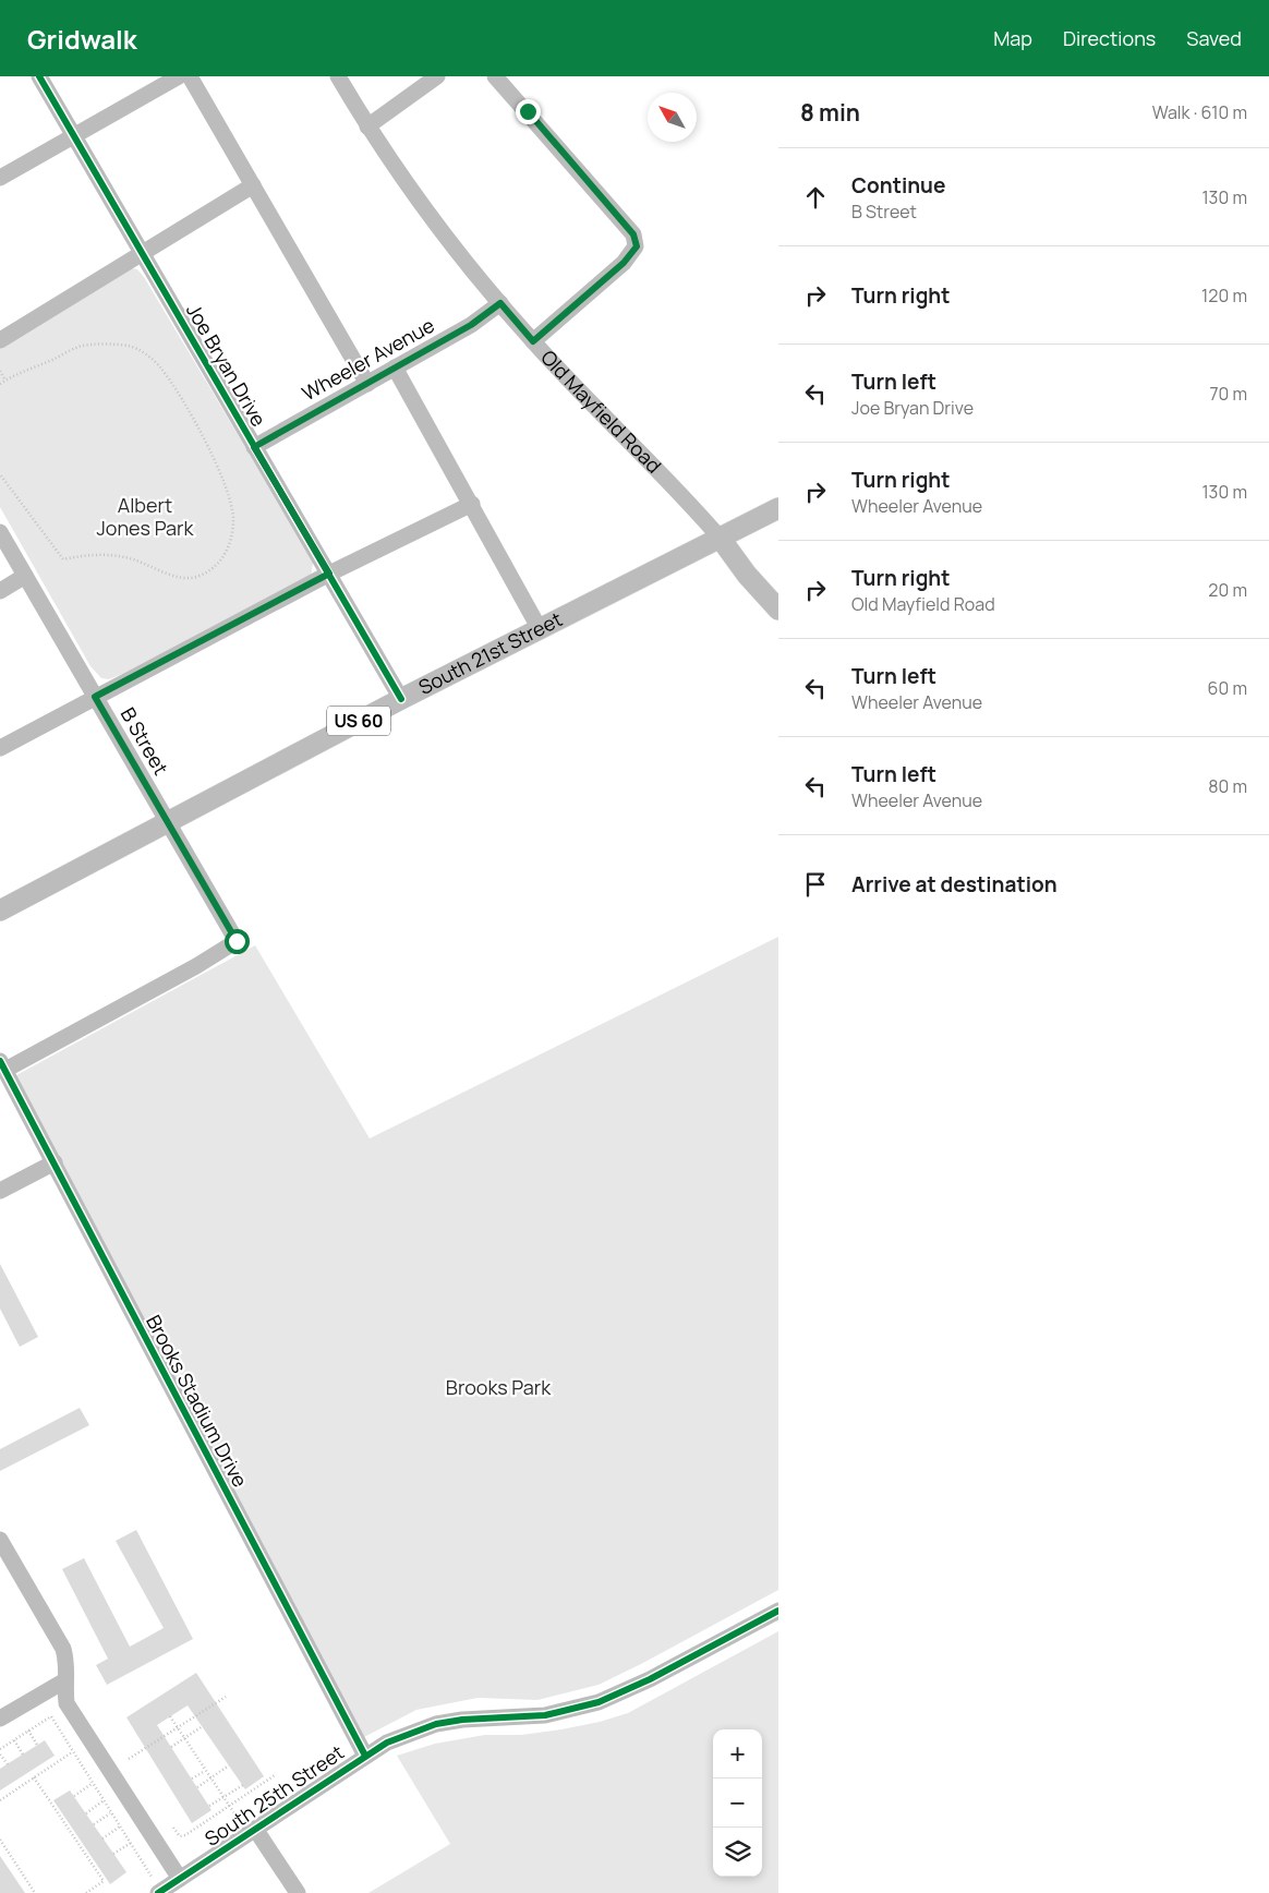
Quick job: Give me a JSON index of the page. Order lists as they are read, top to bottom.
{
  "streets": {
    "main road": ["Old Mayfield Road", "South 21st Street", "US 60"],
    "street": [
      "Wheeler Avenue",
      "Joe Bryan Drive",
      "B Street",
      "Brooks Stadium Drive",
      "South 25th Street"
    ]
  },
  "crossings": [
    ["Wheeler Avenue", "Joe Bryan Drive"],
    ["Wheeler Avenue", "Old Mayfield Road"],
    ["Joe Bryan Drive", "South 21st Street"],
    ["Old Mayfield Road", "South 21st Street"],
    ["Old Mayfield Road", "US 60"],
    ["South 21st Street", "US 60"],
    ["South 21st Street", "B Street"],
    ["B Street", "Brooks Stadium Drive"],
    ["Brooks Stadium Drive", "South 25th Street"]
  ],
  "parks": ["Albert Jones Park", "Brooks Park"],
  "north": "top left",
  "page": {
    "header": "Gridwalk",
    "nav": ["Map", "Directions", "Saved"],
    "heading": ["8 min", "Walk · 610 m"],
    "list": [
      ["Continue", "B Street", "130 m"],
      ["Turn right", "120 m"],
      ["Turn left", "Joe Bryan Drive", "70 m"],
      ["Turn right", "Wheeler Avenue", "130 m"],
      ["Turn right", "Old Mayfield Road", "20 m"],
      ["Turn left", "Wheeler Avenue", "60 m"],
      ["Turn left", "Wheeler Avenue", "80 m"],
      "Arrive at destination"
    ],
    "map_buttons": ["+", "−"]
  }
}
